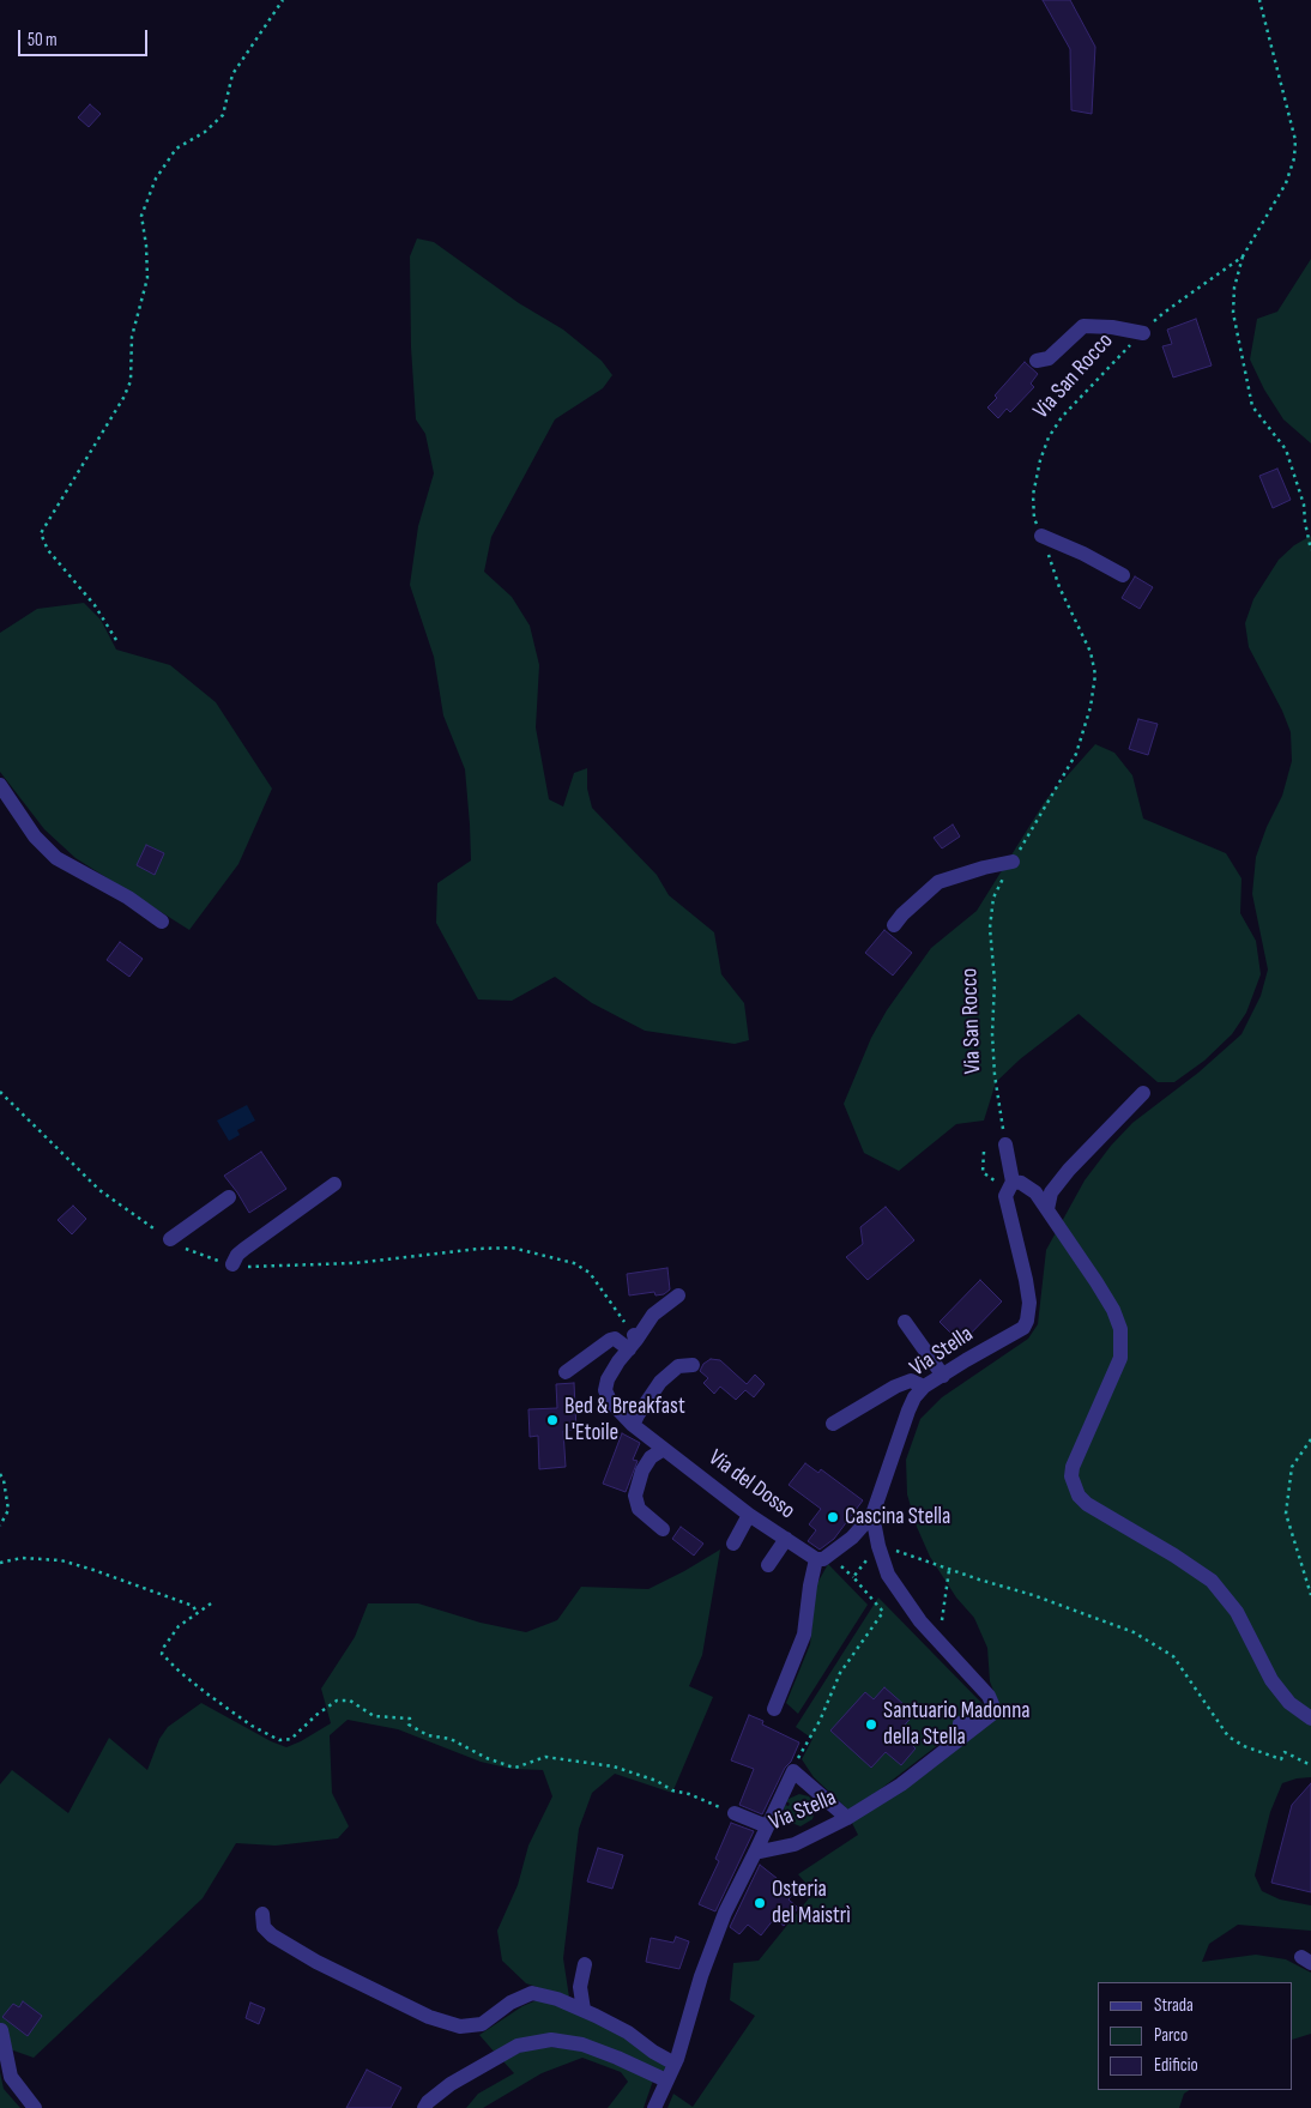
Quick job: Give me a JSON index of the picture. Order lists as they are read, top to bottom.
{
  "streets": {
    "street": ["Via Stella", "Via del Dosso"],
    "path": ["Via San Rocco"]
  },
  "places": [
    "Bed & Breakfast L'Etoile",
    "Cascina Stella",
    "Santuario Madonna della Stella",
    "Osteria del Maistrì"
  ],
  "legend": ["Strada", "Parco", "Edificio"],
  "scale_bar": "50 m"
}
